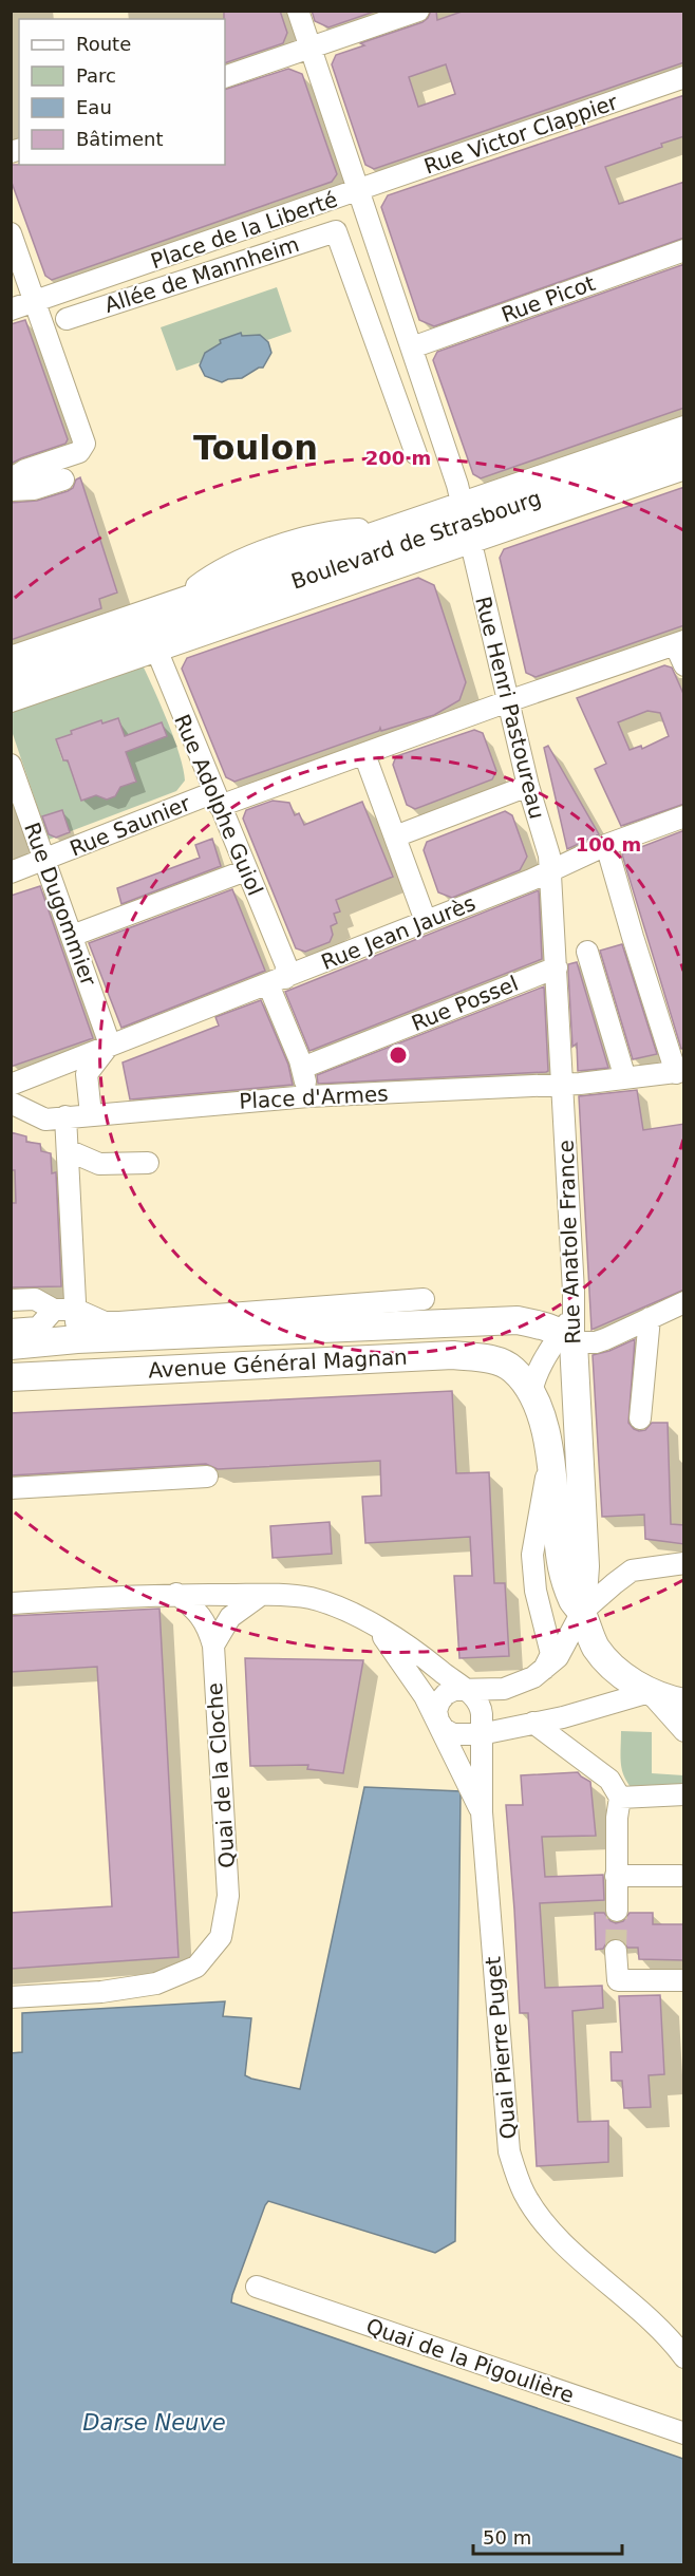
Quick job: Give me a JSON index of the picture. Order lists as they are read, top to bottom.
{
  "streets": {
    "main road": ["Boulevard de Strasbourg", "Rue Anatole France", "Avenue Général Magnan"],
    "street": [
      "Rue Victor Clappier",
      "Place de la Liberté",
      "Allée de Mannheim",
      "Rue Picot",
      "Rue Henri Pastoureau",
      "Rue Adolphe Guiol",
      "Rue Saunier",
      "Rue Dugommier",
      "Rue Jean Jaurès",
      "Rue Possel",
      "Place d'Armes",
      "Quai de la Cloche",
      "Quai Pierre Puget",
      "Quai de la Pigoulière"
    ]
  },
  "crossings": [
    ["Rue Victor Clappier", "Place de la Liberté"],
    ["Place de la Liberté", "Rue Picot"],
    ["Place de la Liberté", "Boulevard de Strasbourg"],
    ["Place de la Liberté", "Rue Henri Pastoureau"],
    ["Boulevard de Strasbourg", "Rue Henri Pastoureau"],
    ["Boulevard de Strasbourg", "Rue Adolphe Guiol"],
    ["Rue Henri Pastoureau", "Rue Saunier"],
    ["Rue Henri Pastoureau", "Rue Jean Jaurès"],
    ["Rue Henri Pastoureau", "Rue Anatole France"],
    ["Rue Adolphe Guiol", "Rue Saunier"],
    ["Rue Adolphe Guiol", "Rue Jean Jaurès"],
    ["Rue Adolphe Guiol", "Rue Possel"],
    ["Rue Adolphe Guiol", "Place d'Armes"],
    ["Rue Saunier", "Rue Dugommier"],
    ["Rue Dugommier", "Rue Jean Jaurès"],
    ["Rue Jean Jaurès", "Rue Anatole France"],
    ["Rue Possel", "Rue Anatole France"],
    ["Place d'Armes", "Rue Anatole France"],
    ["Rue Anatole France", "Avenue Général Magnan"]
  ],
  "districts": ["Toulon"],
  "water": ["Darse Neuve"],
  "legend": [
    "Route",
    "Parc",
    "Eau",
    "Bâtiment"
  ],
  "scale_bar": "50 m",
  "rings": ["200 m", "100 m"]
}
